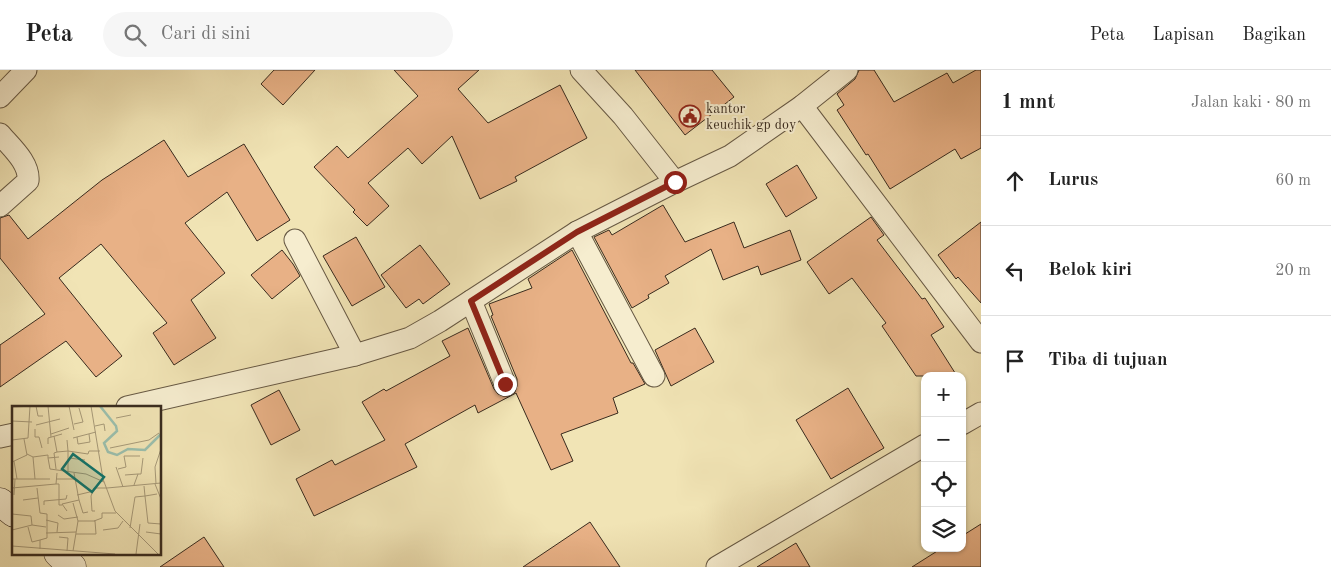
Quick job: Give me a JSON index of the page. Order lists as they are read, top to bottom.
{
  "places": {
    "public building": ["kantor keuchik gp doy"]
  },
  "page": {
    "header": "Peta",
    "search": "Cari di sini",
    "nav": ["Peta", "Lapisan", "Bagikan"],
    "heading": ["1 mnt", "Jalan kaki · 80 m"],
    "list": [
      ["Lurus", "60 m"],
      ["Belok kiri", "20 m"],
      "Tiba di tujuan"
    ],
    "map_buttons": ["+", "−"]
  }
}
